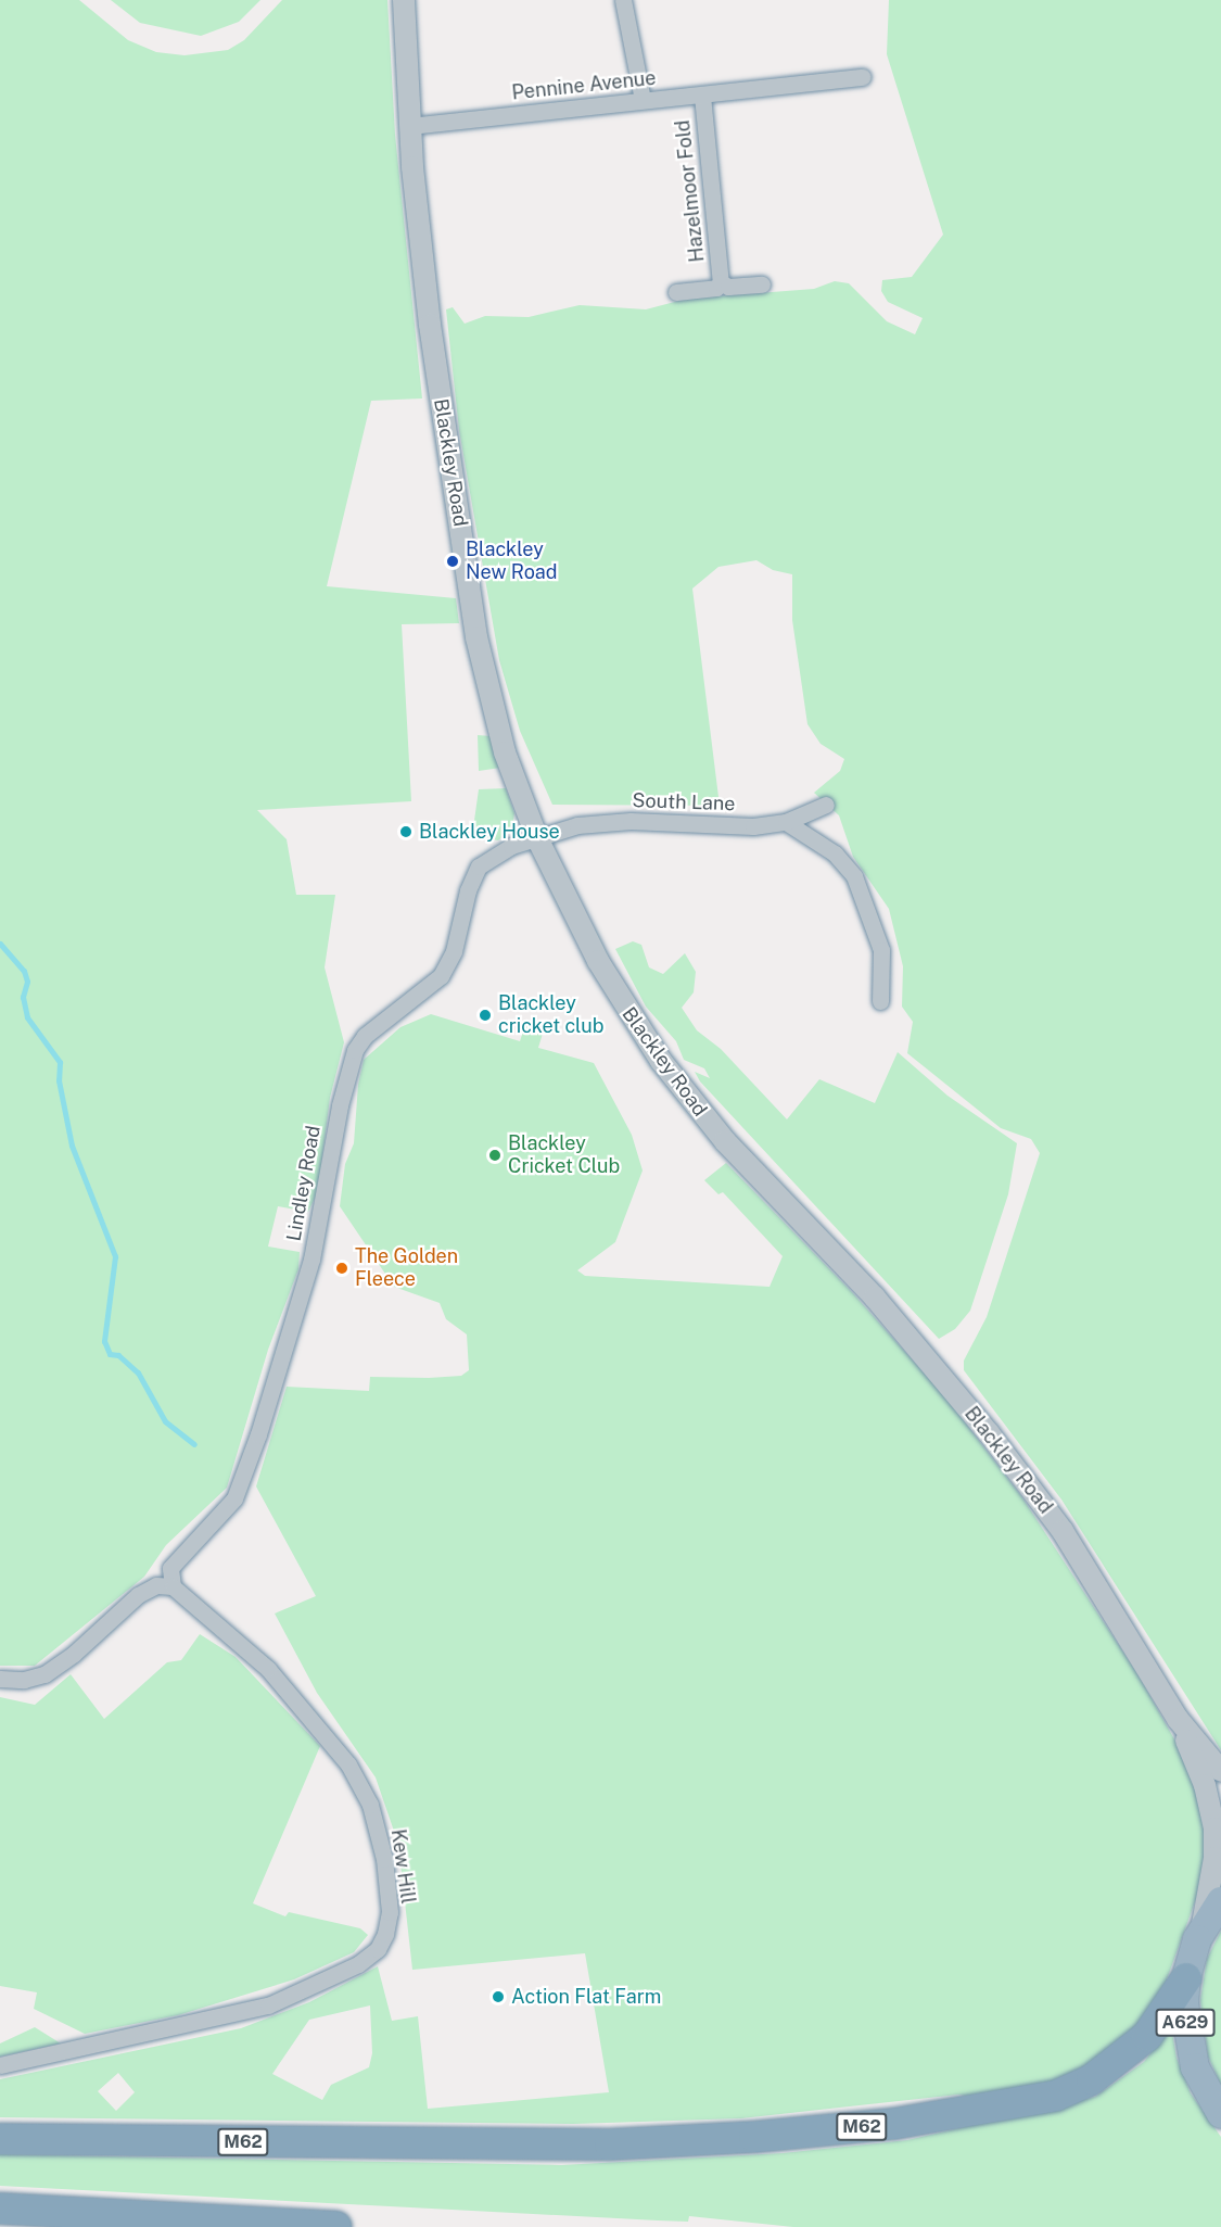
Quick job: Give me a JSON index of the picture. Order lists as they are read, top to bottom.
{
  "streets": {
    "highway": ["A629", "M62"],
    "street": [
      "Pennine Avenue",
      "Hazelmoor Fold",
      "Blackley Road",
      "South Lane",
      "Lindley Road",
      "Kew Hill"
    ]
  },
  "crossings": [
    ["Pennine Avenue", "Hazelmoor Fold"],
    ["Pennine Avenue", "Blackley Road"],
    ["Blackley Road", "South Lane"],
    ["Blackley Road", "Lindley Road"],
    ["Blackley Road", "A629"],
    ["South Lane", "Lindley Road"],
    ["Lindley Road", "Kew Hill"],
    ["A629", "M62"]
  ],
  "places": [
    "Blackley New Road",
    "Blackley House",
    "Blackley cricket club",
    "Blackley Cricket Club",
    "The Golden Fleece",
    "Action Flat Farm"
  ]
}
